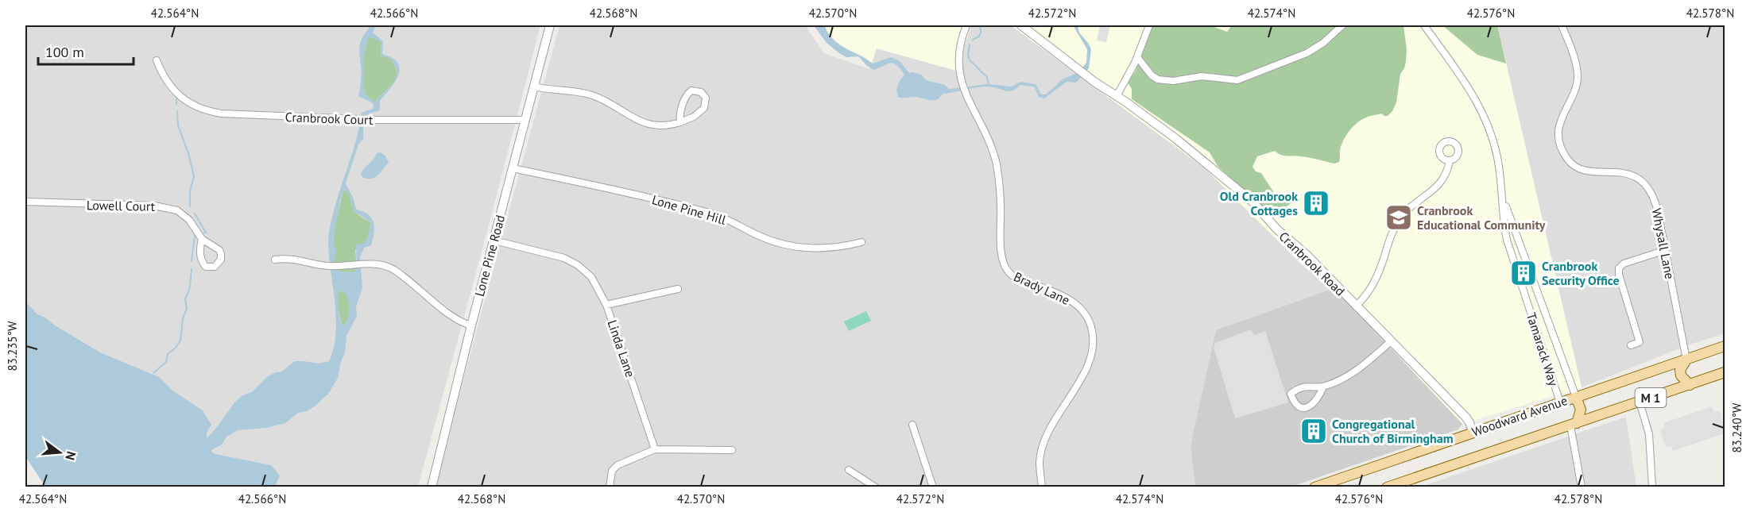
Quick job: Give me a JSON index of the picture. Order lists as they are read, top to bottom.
{
  "streets": {
    "main road": ["M 1", "Woodward Avenue"],
    "street": [
      "Cranbrook Court",
      "Lowell Court",
      "Lone Pine Hill",
      "Whysall Lane",
      "Lone Pine Road",
      "Cranbrook Road",
      "Brady Lane",
      "Linda Lane",
      "Tamarack Way"
    ]
  },
  "crossings": [
    ["Cranbrook Court", "Lone Pine Road"],
    ["Lone Pine Hill", "Lone Pine Road"],
    ["Whysall Lane", "Woodward Avenue"],
    ["Lone Pine Road", "Linda Lane"],
    ["Cranbrook Road", "Woodward Avenue"],
    ["Tamarack Way", "Woodward Avenue"]
  ],
  "places": {
    "building": ["Old Cranbrook Cottages", "Cranbrook Security Office", "Congregational Church of Birmingham"],
    "school or university": ["Cranbrook Educational Community"]
  },
  "scale_bar": "100 m",
  "north": "right",
  "coordinates": [
    "42.564°N",
    "42.566°N",
    "42.568°N",
    "42.570°N",
    "42.572°N",
    "42.574°N",
    "42.576°N",
    "42.578°N",
    "83.235°W",
    "83.240°W"
  ]
}
